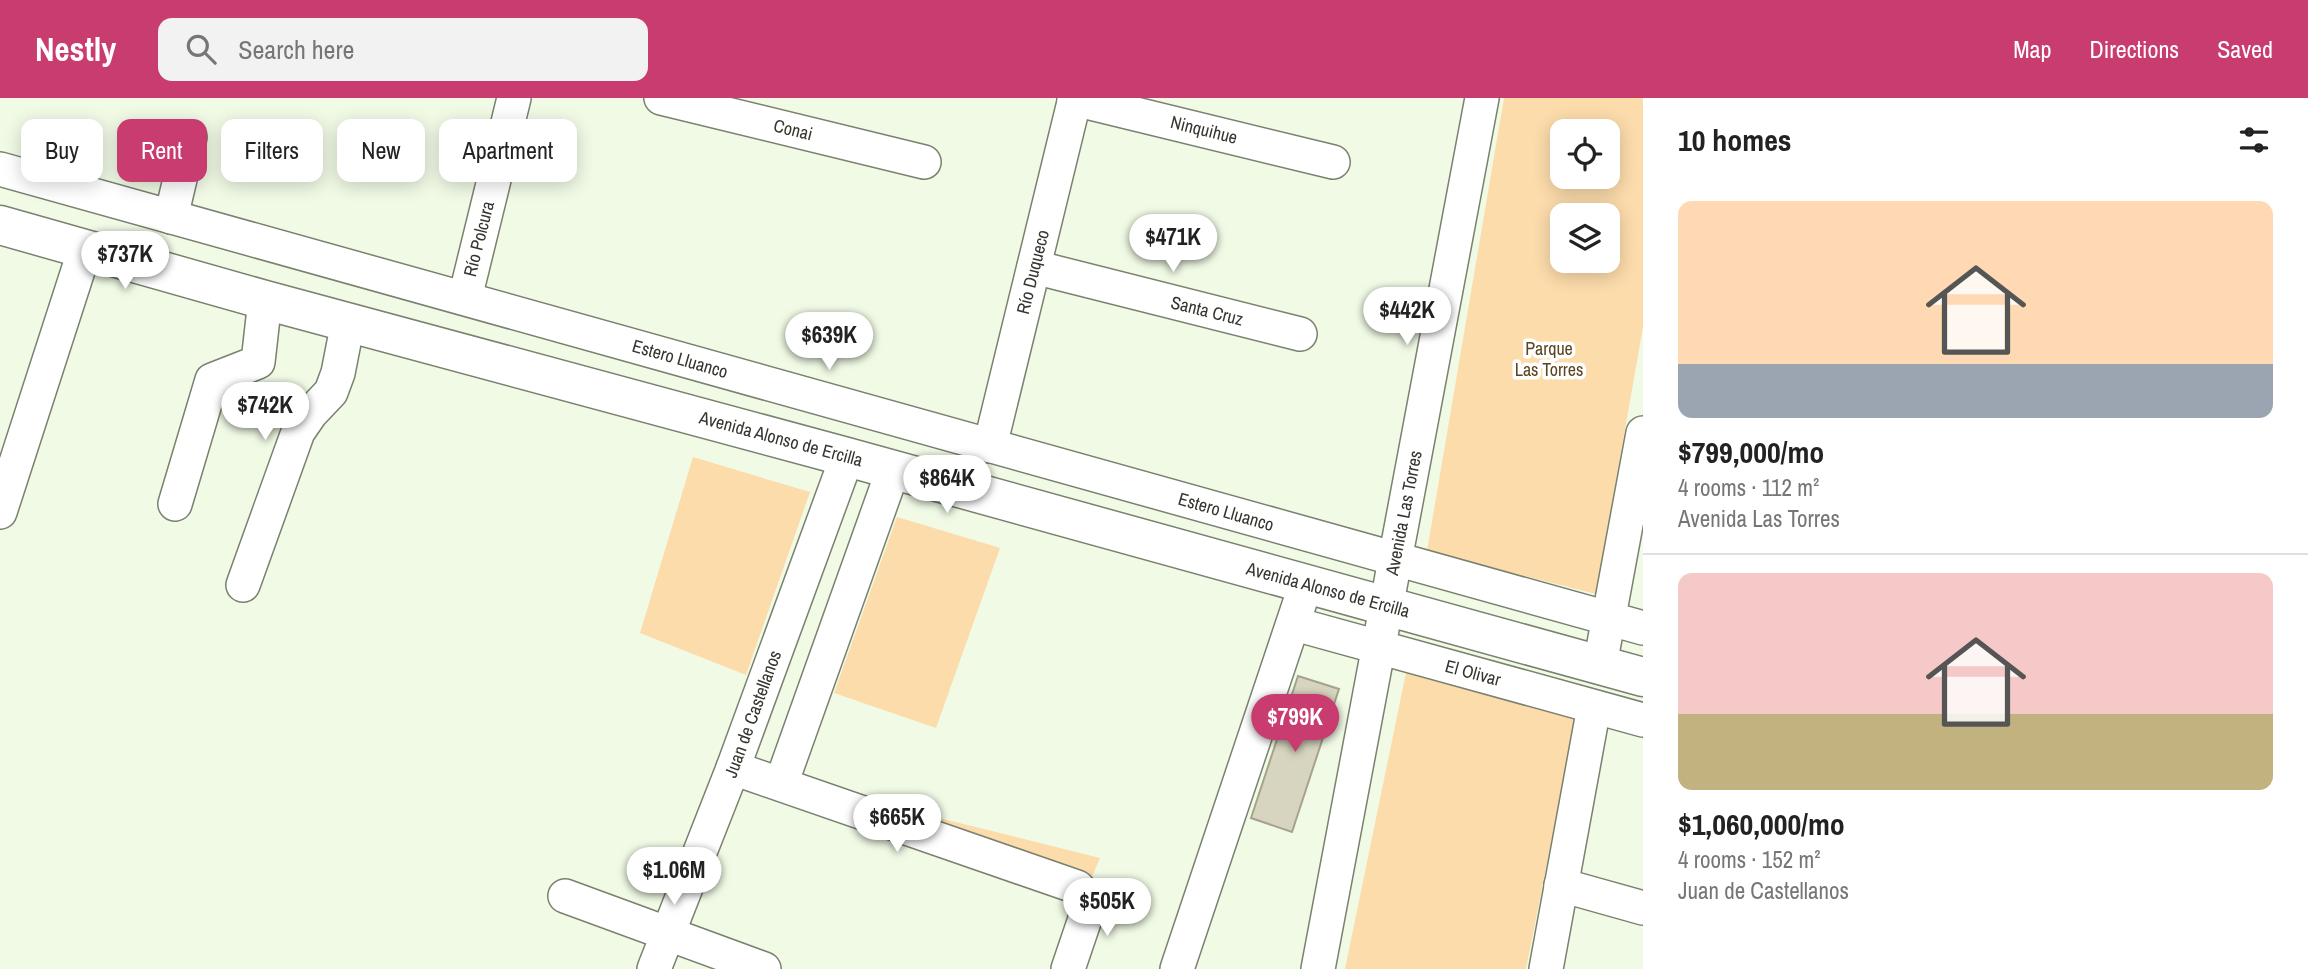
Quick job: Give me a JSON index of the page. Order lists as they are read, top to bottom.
{
  "streets": {
    "main road": ["Avenida Alonso de Ercilla"],
    "street": [
      "Conai",
      "Ninquihue",
      "Río Polcura",
      "Río Duqueco",
      "Santa Cruz",
      "Estero Lluanco",
      "Avenida Las Torres",
      "El Olivar",
      "Juan de Castellanos"
    ]
  },
  "crossings": [
    ["Ninquihue", "Río Duqueco"],
    ["Río Polcura", "Estero Lluanco"],
    ["Río Duqueco", "Santa Cruz"],
    ["Río Duqueco", "Estero Lluanco"],
    ["Estero Lluanco", "Avenida Las Torres"],
    ["Avenida Alonso de Ercilla", "Avenida Las Torres"],
    ["Avenida Alonso de Ercilla", "Juan de Castellanos"],
    ["Avenida Las Torres", "El Olivar"]
  ],
  "parks": ["Parque Las Torres"],
  "page": {
    "header": "Nestly",
    "search": "Search here",
    "nav": ["Map", "Directions", "Saved"],
    "heading": "10 homes",
    "chip": [
      "Buy",
      "Rent",
      "Filters",
      "New",
      "Apartment"
    ],
    "list": [
      {
        "name": "$799,000/mo",
        "note": "4 rooms · 112 m² · Avenida Las Torres"
      },
      {
        "name": "$1,060,000/mo",
        "note": "4 rooms · 152 m² · Juan de Castellanos"
      }
    ],
    "price": [
      "$471K",
      "$737K",
      "$442K",
      "$639K",
      "$742K",
      "$864K",
      "$799K",
      "$665K",
      "$1.06M",
      "$505K"
    ]
  }
}
